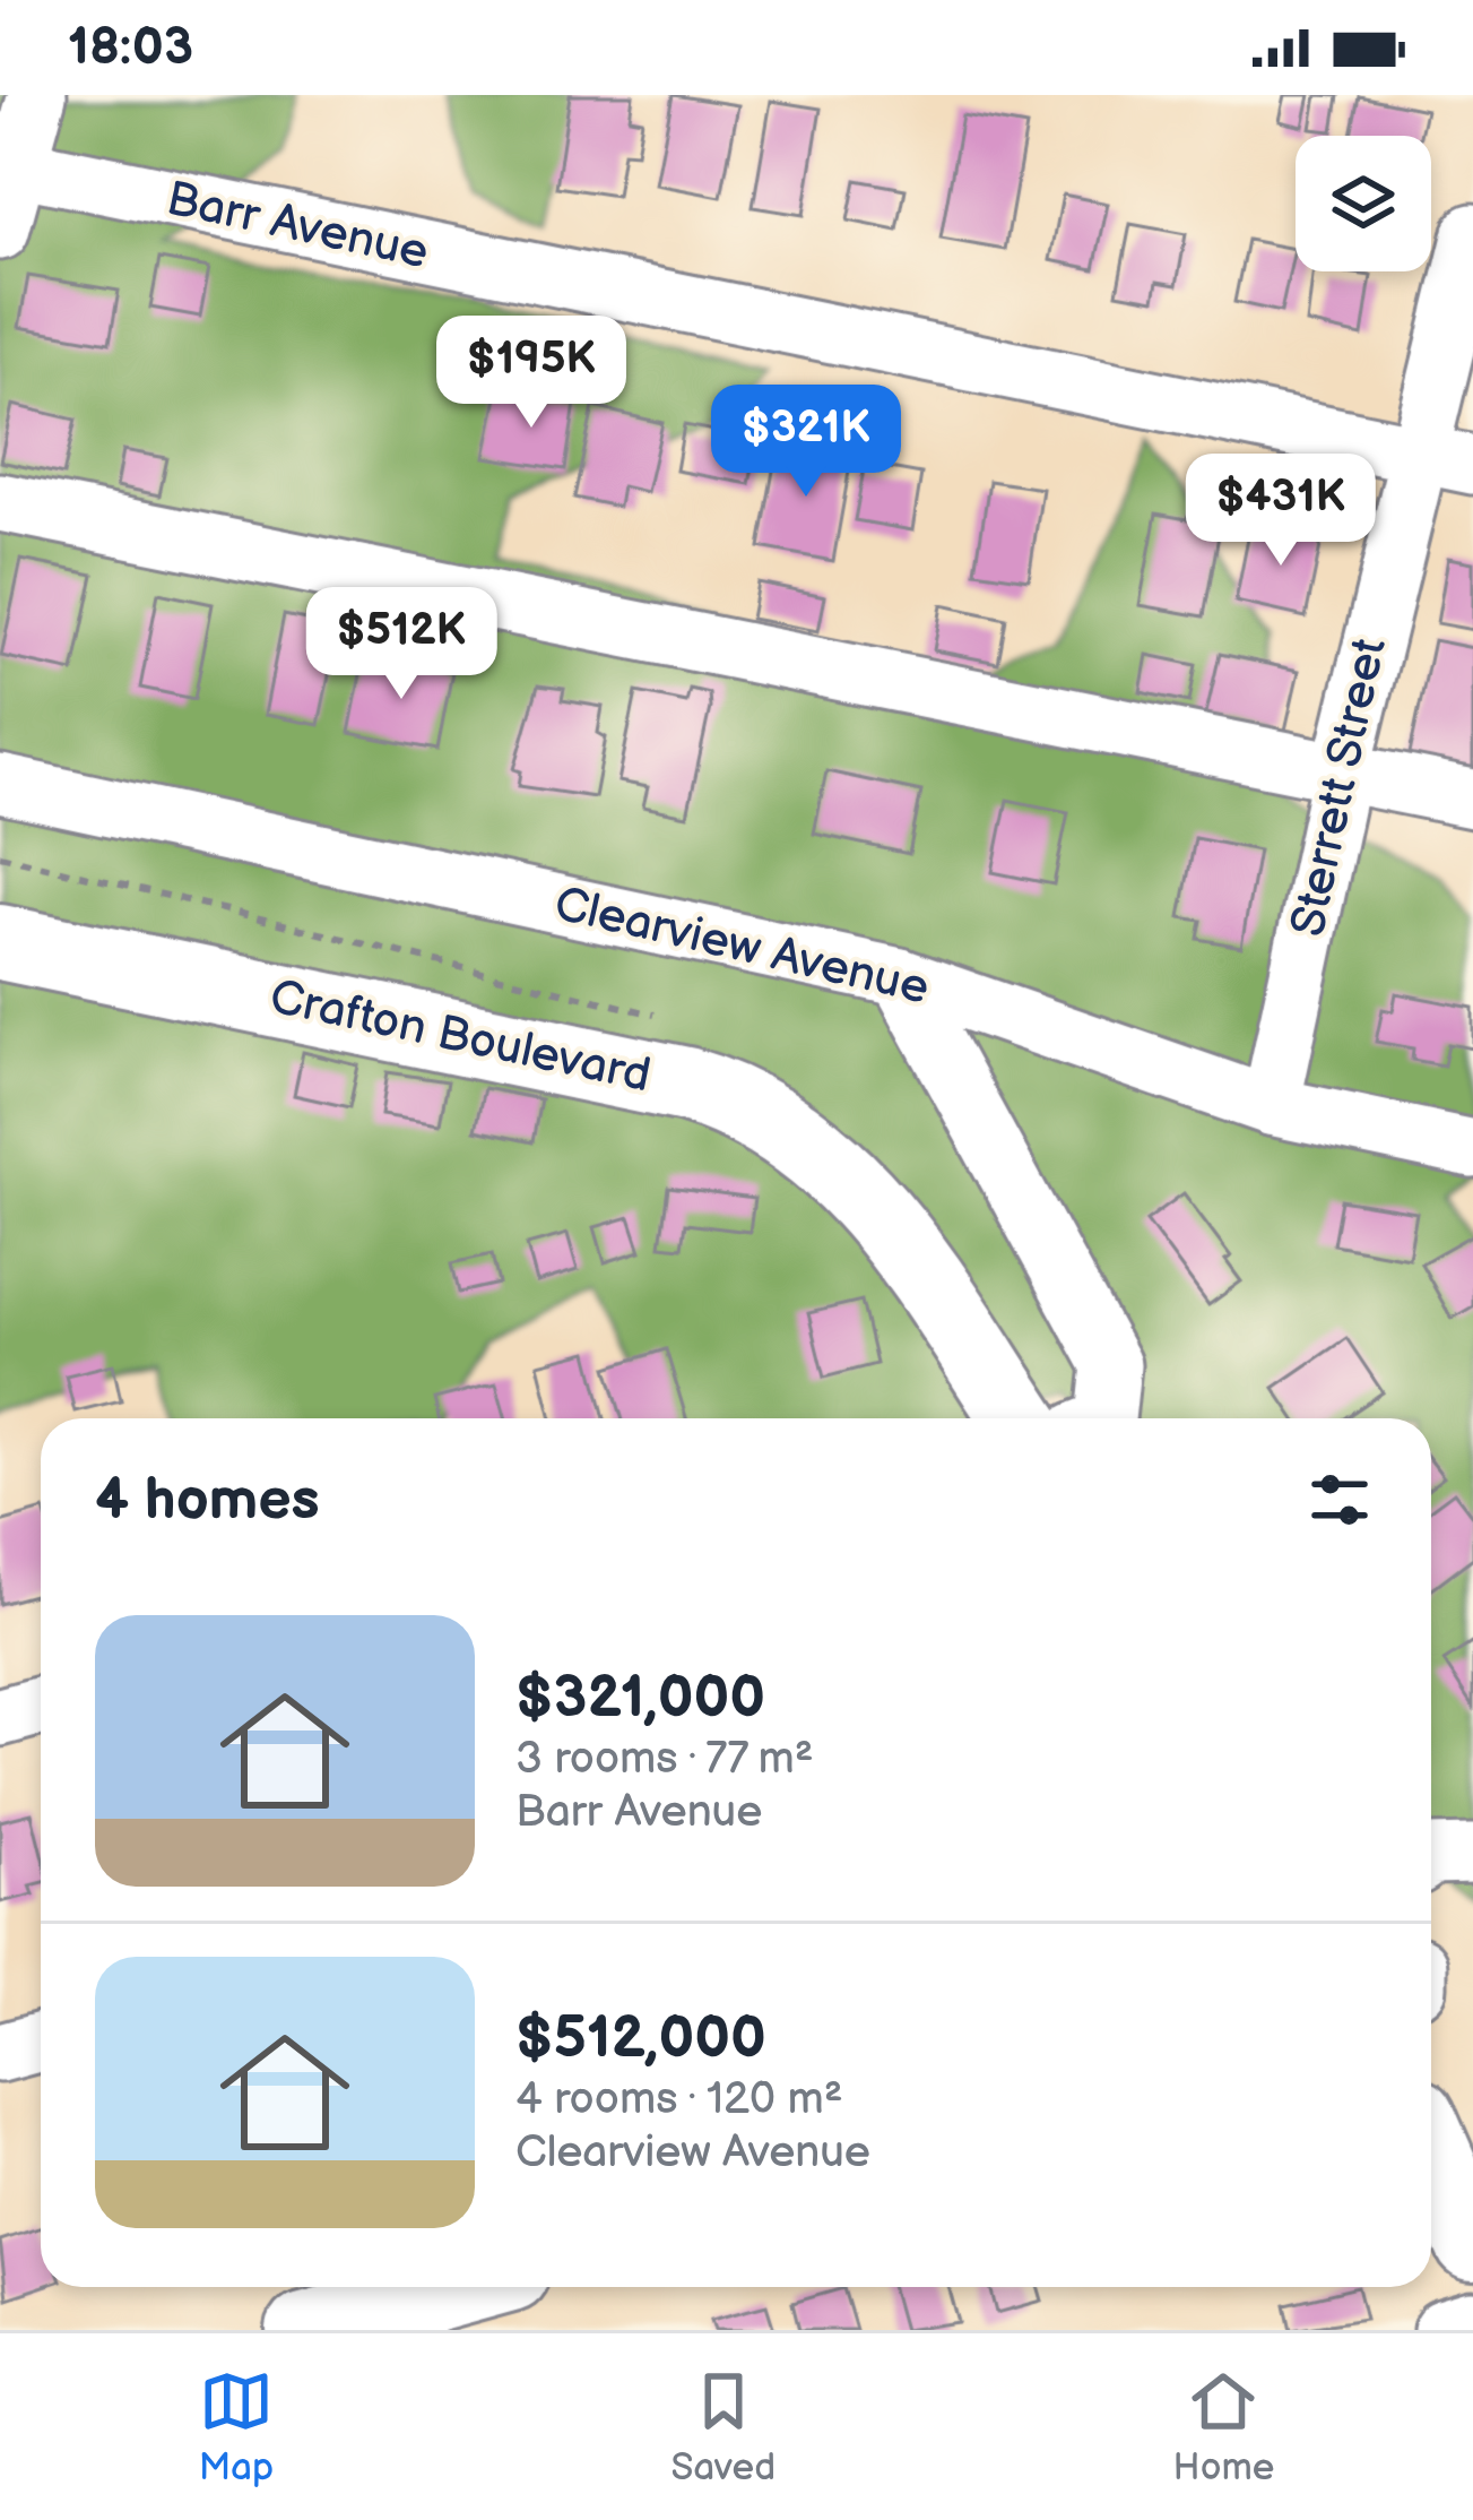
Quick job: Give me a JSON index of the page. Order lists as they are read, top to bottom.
{
  "streets": {
    "main road": ["Crafton Boulevard"],
    "street": ["Barr Avenue", "Sterrett Street", "Clearview Avenue"]
  },
  "crossings": [
    ["Barr Avenue", "Sterrett Street"],
    ["Sterrett Street", "Clearview Avenue"]
  ],
  "page": {
    "status": "18:03",
    "price": [
      "$195K",
      "$321K",
      "$431K",
      "$512K"
    ],
    "heading": "4 homes",
    "list": [
      {
        "name": "$321,000",
        "note": "3 rooms · 77 m² · Barr Avenue"
      },
      {
        "name": "$512,000",
        "note": "4 rooms · 120 m² · Clearview Avenue"
      }
    ],
    "tabs": ["Map", "Saved", "Home"]
  }
}
